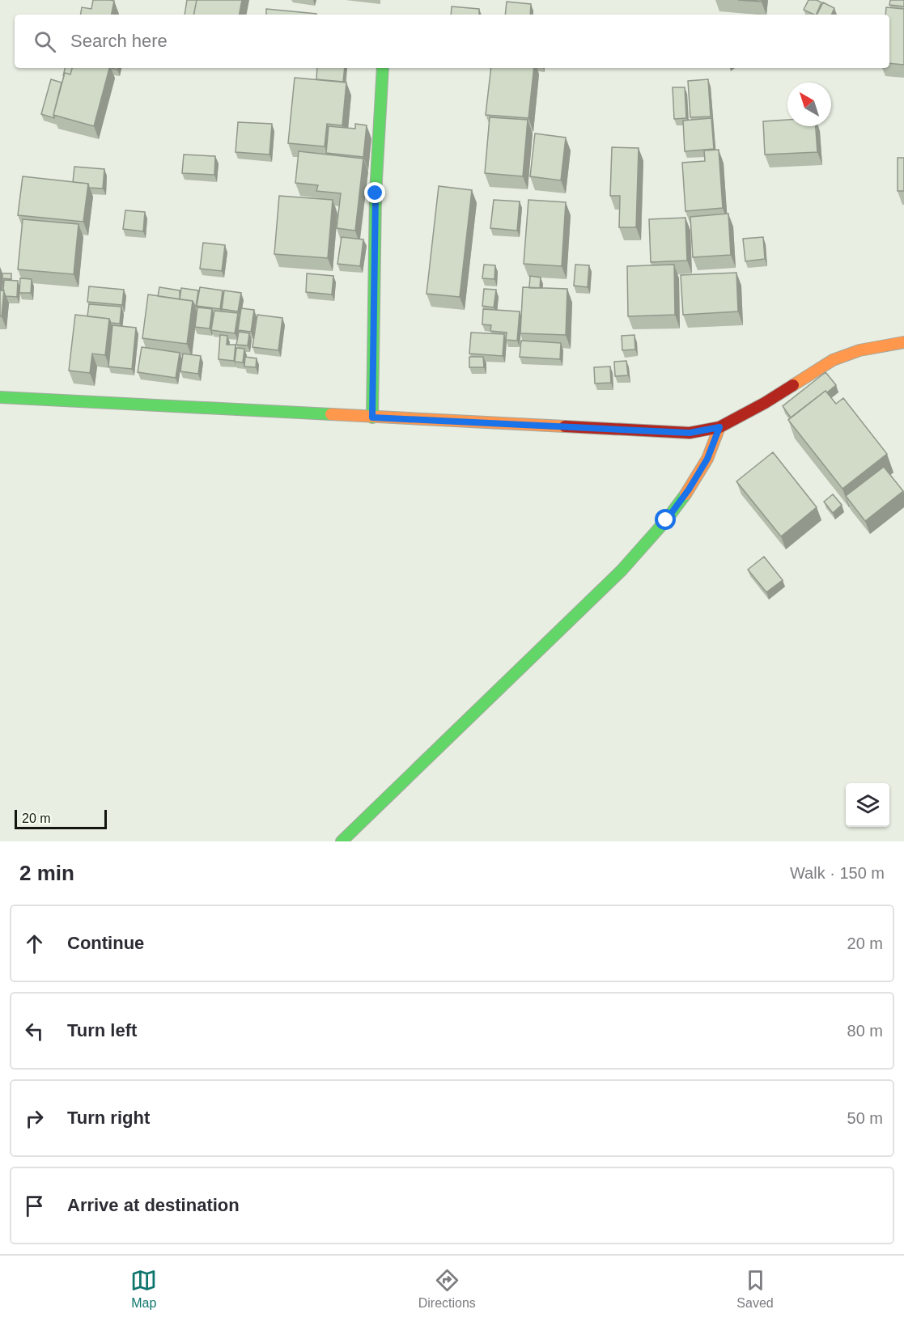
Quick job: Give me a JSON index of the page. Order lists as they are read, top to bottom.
{
  "scale_bar": "20 m",
  "north": "top left",
  "page": {
    "search": "Search here",
    "scale": "20 m",
    "heading": ["2 min", "Walk · 150 m"],
    "list": [
      ["Continue", "20 m"],
      ["Turn left", "80 m"],
      ["Turn right", "50 m"],
      "Arrive at destination"
    ],
    "nav": ["Map", "Directions", "Saved"]
  }
}
